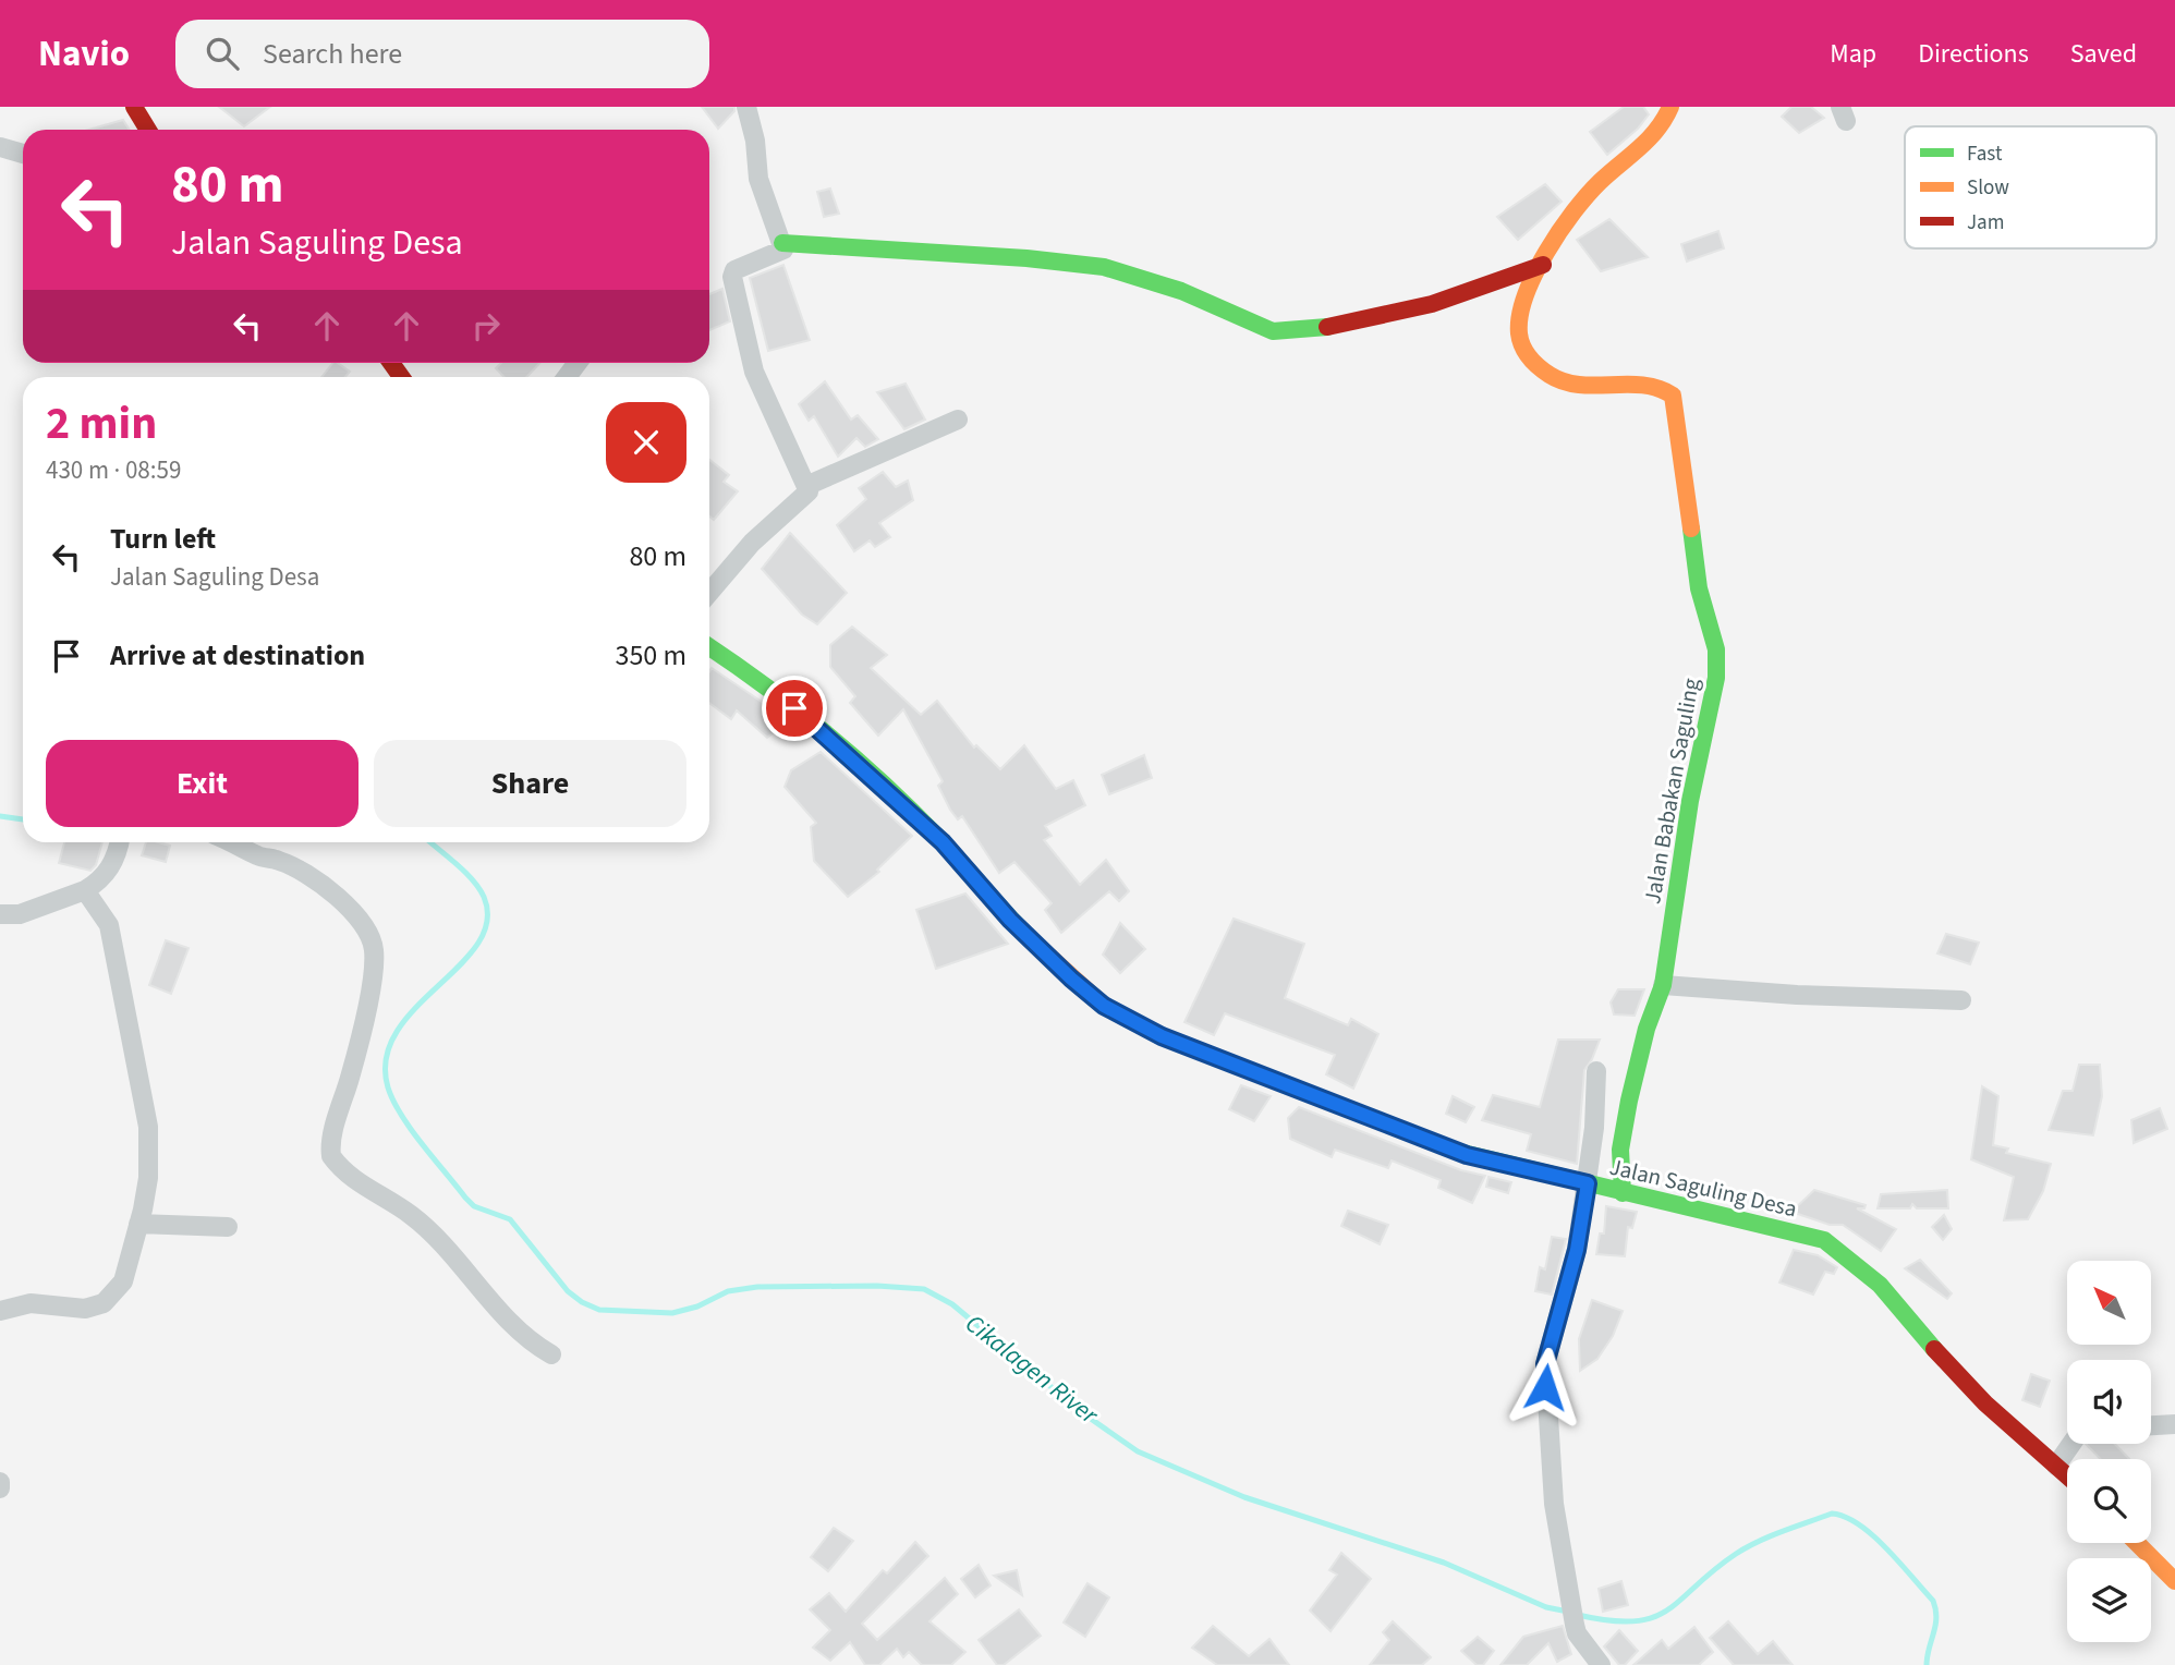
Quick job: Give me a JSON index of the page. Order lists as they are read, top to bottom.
{
  "streets": {
    "street": ["Jalan Babakan Saguling", "Jalan Saguling Desa"]
  },
  "crossings": [
    ["Jalan Babakan Saguling", "Jalan Saguling Desa"]
  ],
  "water": ["Cikalagen River"],
  "legend": ["Fast", "Slow", "Jam"],
  "north": "top left",
  "page": {
    "header": "Navio",
    "search": "Search here",
    "nav": ["Map", "Directions", "Saved"],
    "turn": ["80 m", "Jalan Saguling Desa"],
    "heading": ["2 min", "430 m · 08:59"],
    "list": [
      {
        "name": "Turn left",
        "note": "Jalan Saguling Desa",
        "value": "80 m"
      },
      {
        "name": "Arrive at destination",
        "value": "350 m"
      }
    ],
    "buttons": ["Exit", "Share"]
  }
}
